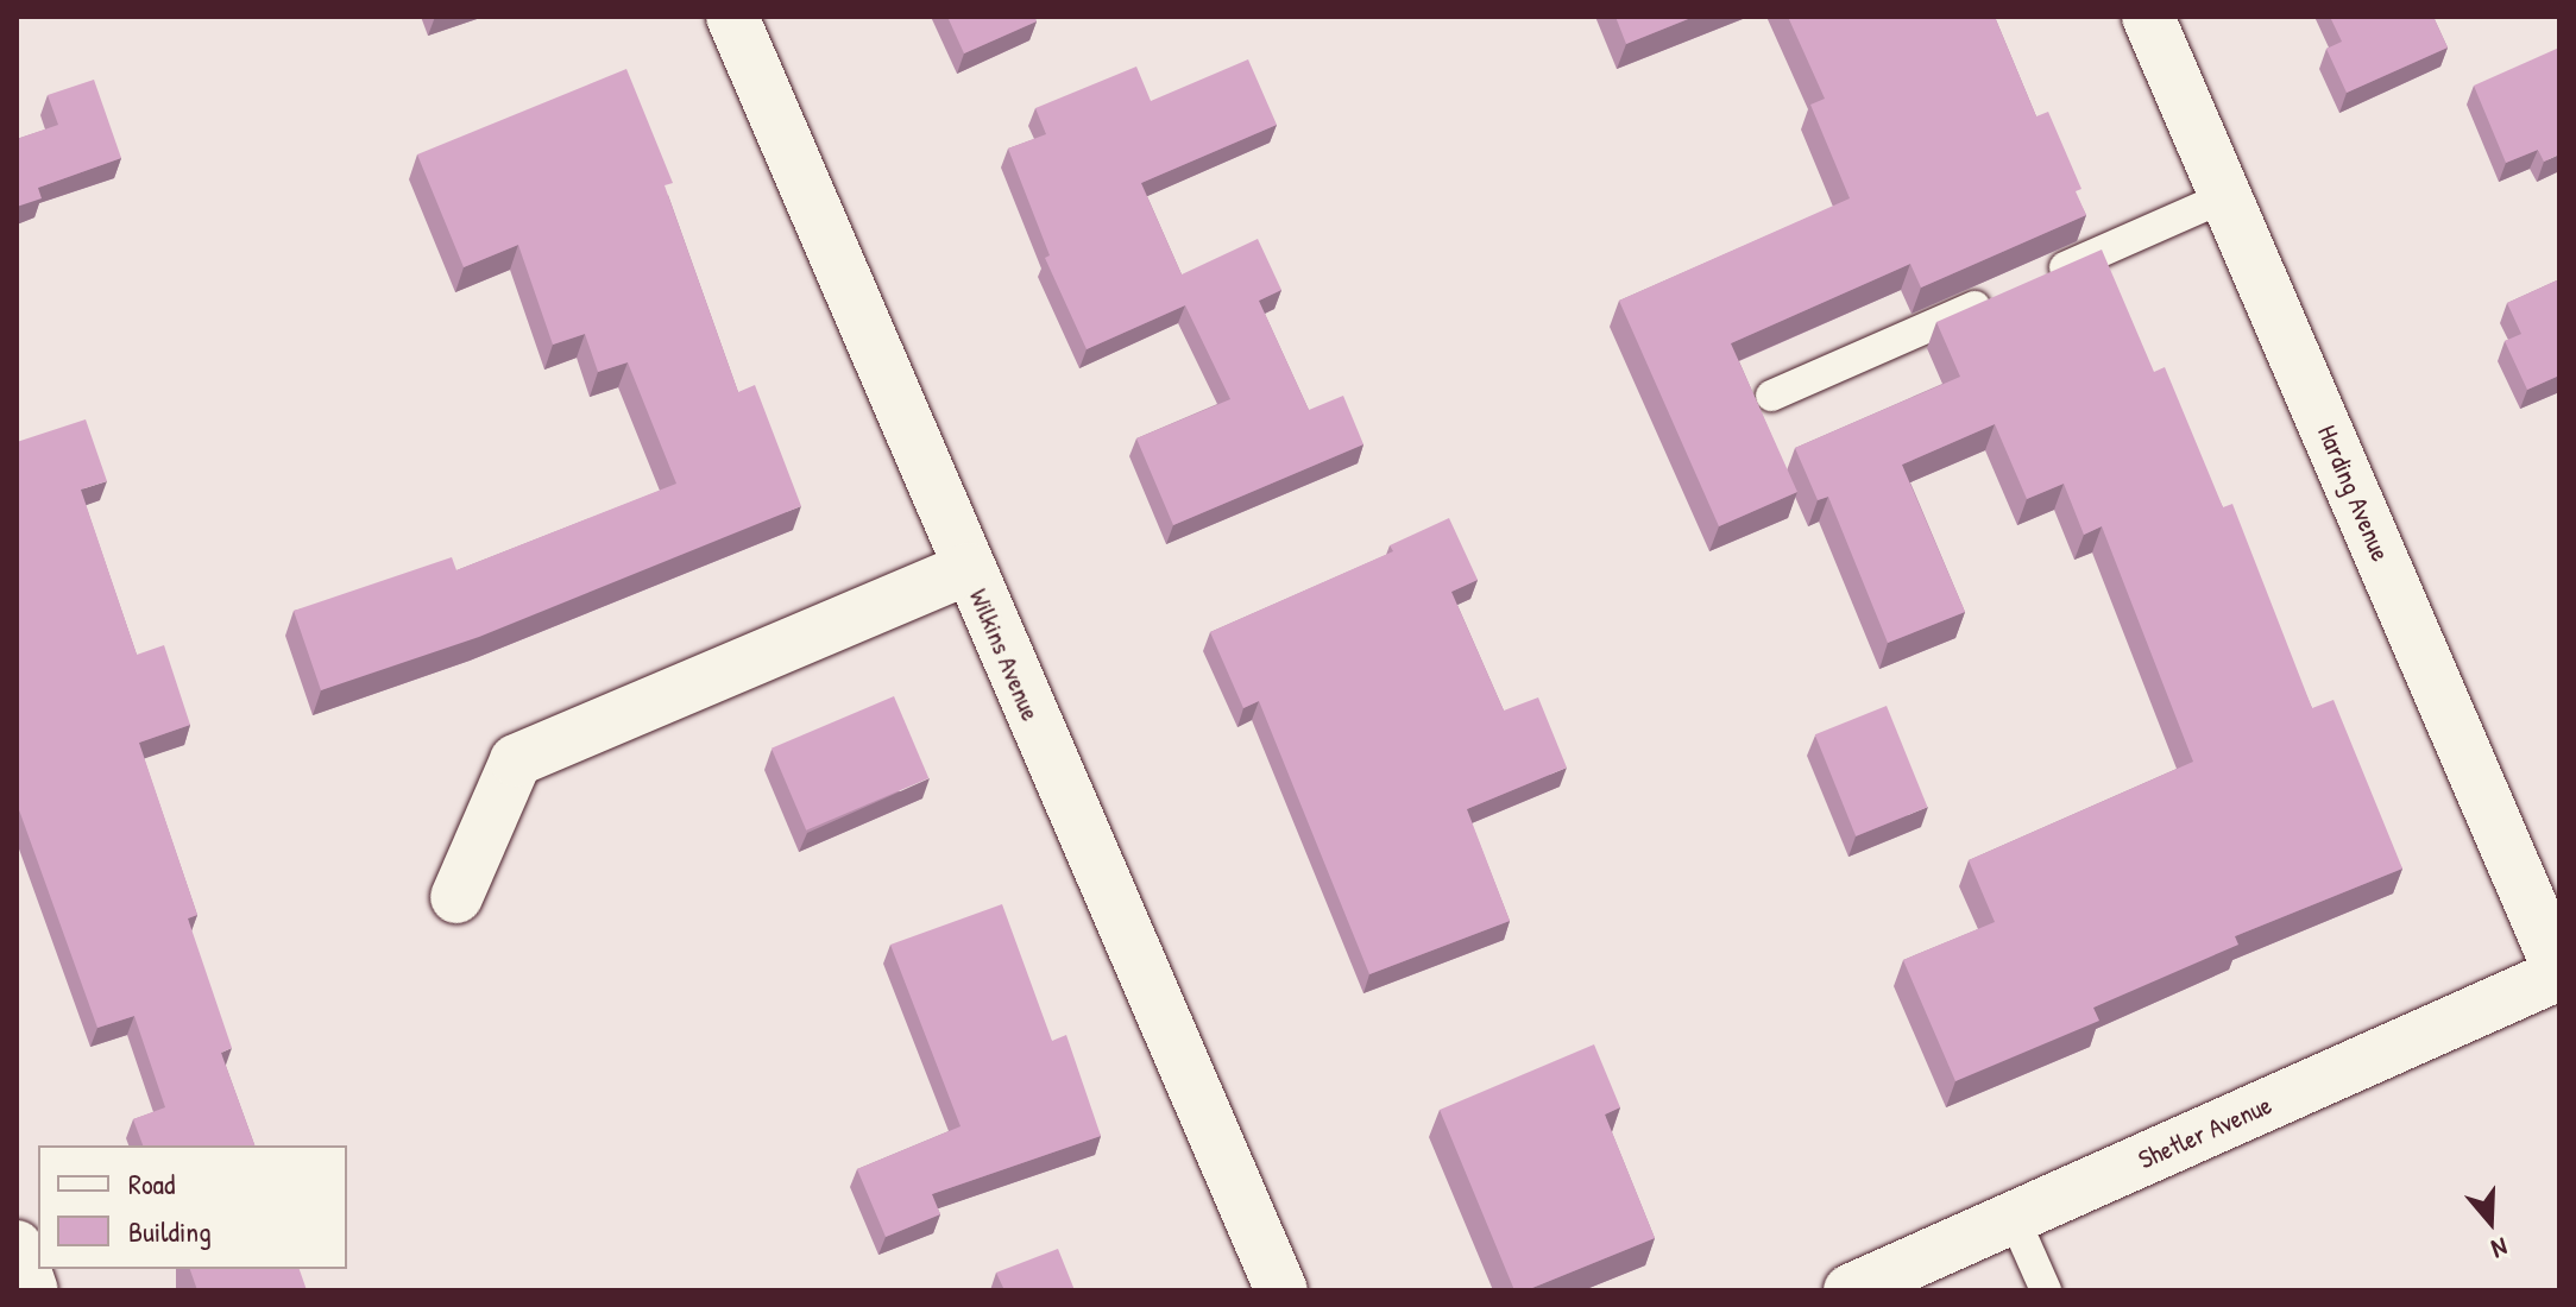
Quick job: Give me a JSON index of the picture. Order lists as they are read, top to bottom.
{
  "streets": {
    "street": ["Harding Avenue", "Wilkins Avenue", "Shetler Avenue"]
  },
  "crossings": [
    ["Harding Avenue", "Shetler Avenue"]
  ],
  "legend": ["Road", "Building"],
  "north": "bottom"
}
